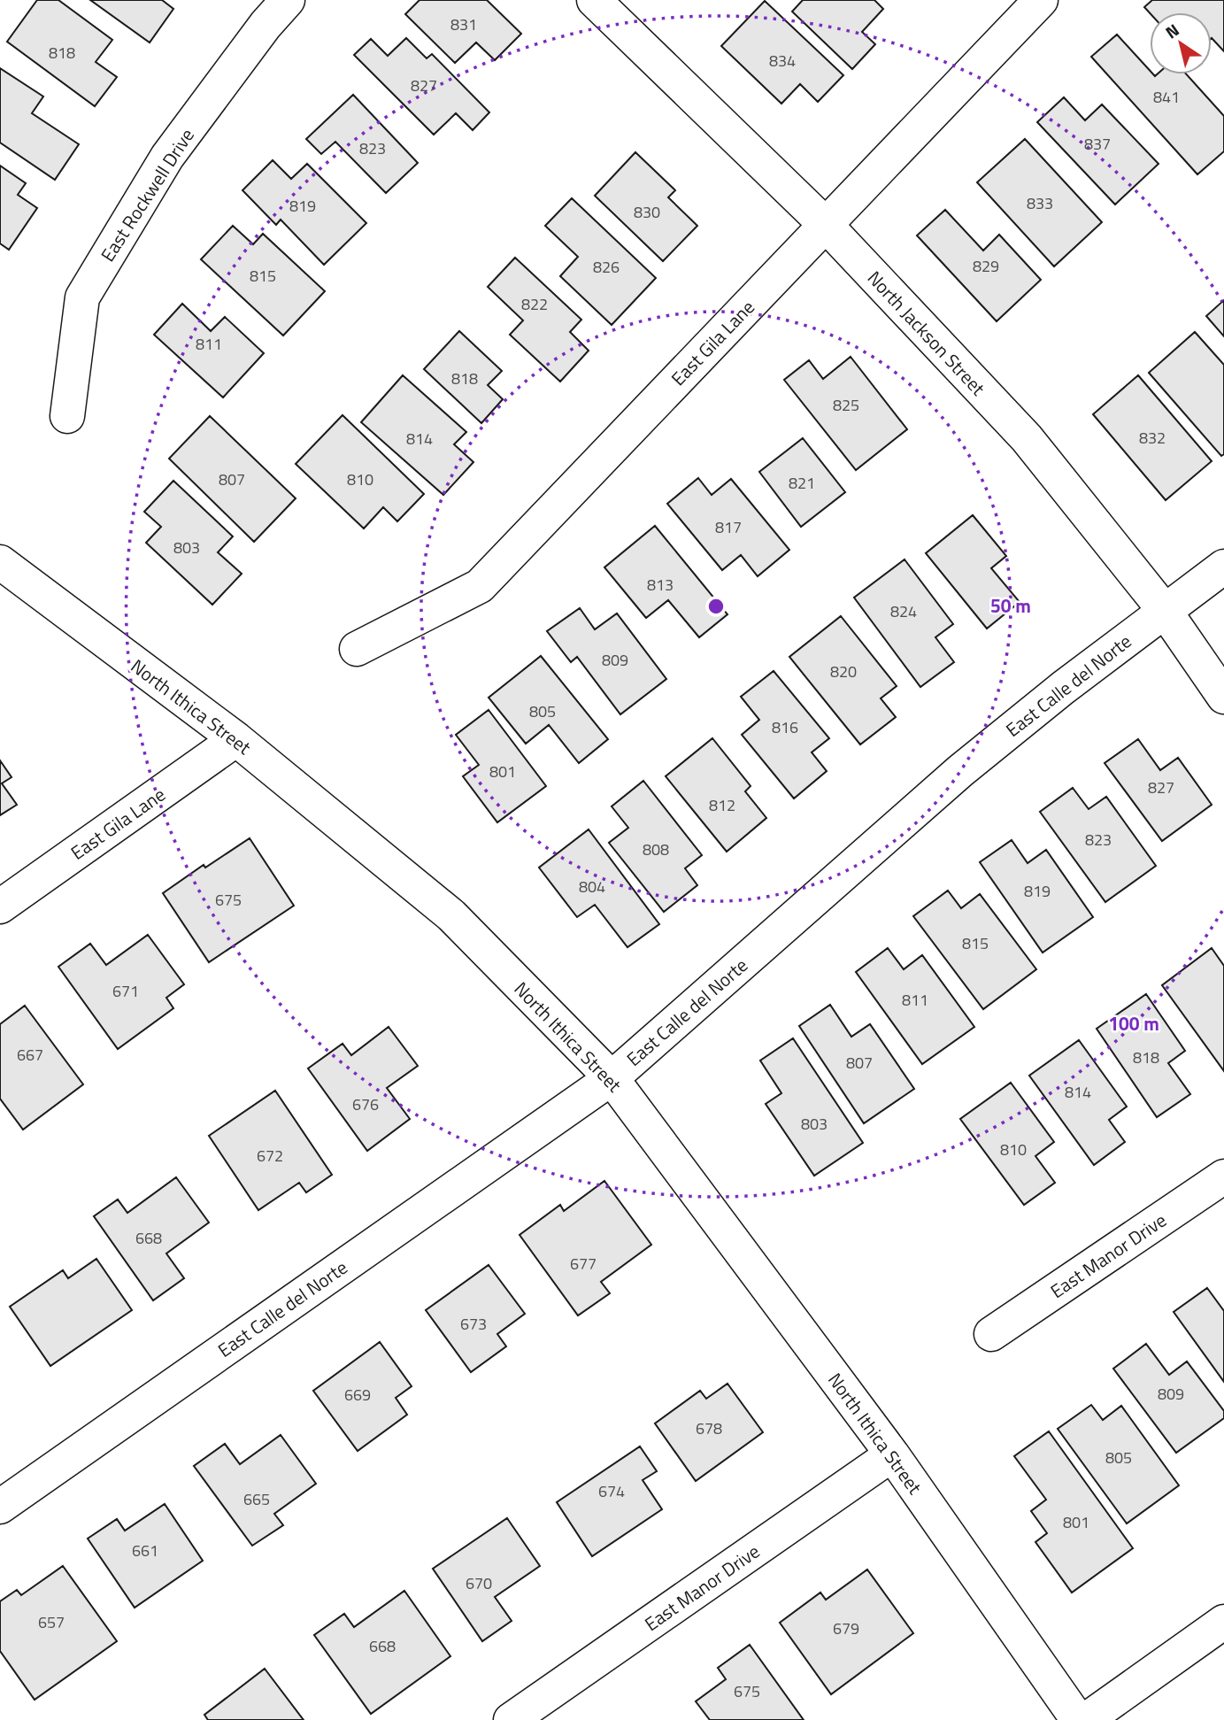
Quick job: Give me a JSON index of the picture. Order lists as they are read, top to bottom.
{
  "streets": {
    "street": [
      "East Rockwell Drive",
      "North Jackson Street",
      "East Gila Lane",
      "East Calle del Norte",
      "North Ithica Street",
      "East Manor Drive"
    ]
  },
  "crossings": [
    ["North Jackson Street", "East Gila Lane"],
    ["North Jackson Street", "East Calle del Norte"],
    ["East Gila Lane", "North Ithica Street"],
    ["East Calle del Norte", "North Ithica Street"],
    ["North Ithica Street", "East Manor Drive"]
  ],
  "house_numbers": [
    "831",
    "818",
    "834",
    "827",
    "841",
    "837",
    "823",
    "833",
    "819",
    "830",
    "829",
    "826",
    "815",
    "822",
    "811",
    "818",
    "825",
    "832",
    "814",
    "807",
    "810",
    "821",
    "817",
    "803",
    "813",
    "824",
    "809",
    "820",
    "805",
    "816",
    "801",
    "827",
    "812",
    "823",
    "808",
    "804",
    "819",
    "675",
    "815",
    "671",
    "811",
    "667",
    "818",
    "807",
    "814",
    "676",
    "803",
    "810",
    "672",
    "668",
    "677",
    "673",
    "809",
    "669",
    "678",
    "805",
    "674",
    "665",
    "801",
    "661",
    "670",
    "657",
    "679",
    "668",
    "675"
  ],
  "north": "top left",
  "rings": ["50 m", "100 m"]
}
